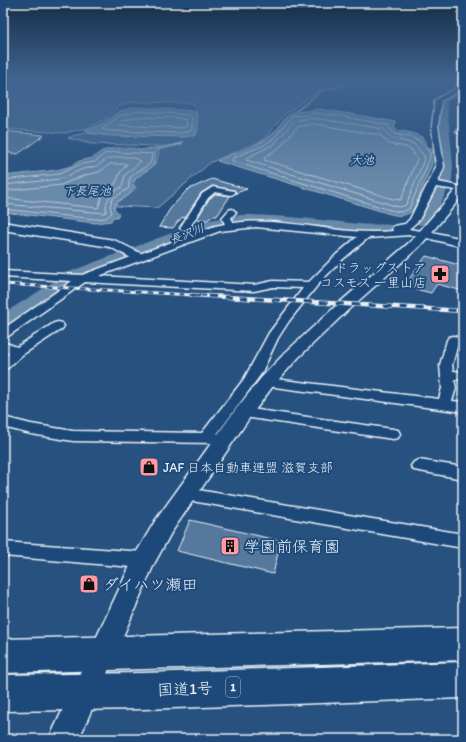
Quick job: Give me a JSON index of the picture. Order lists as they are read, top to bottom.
{
  "streets": {
    "highway": ["1", "国道1号"]
  },
  "water": ["大池", "下長尾池", "長沢川"],
  "places": {
    "pharmacy": ["ドラッグストア コスモス 一里山店"],
    "shop": ["JAF 日本自動車連盟 滋賀支部", "ダイハツ瀬田"],
    "building": ["学園前保育園"]
  }
}
